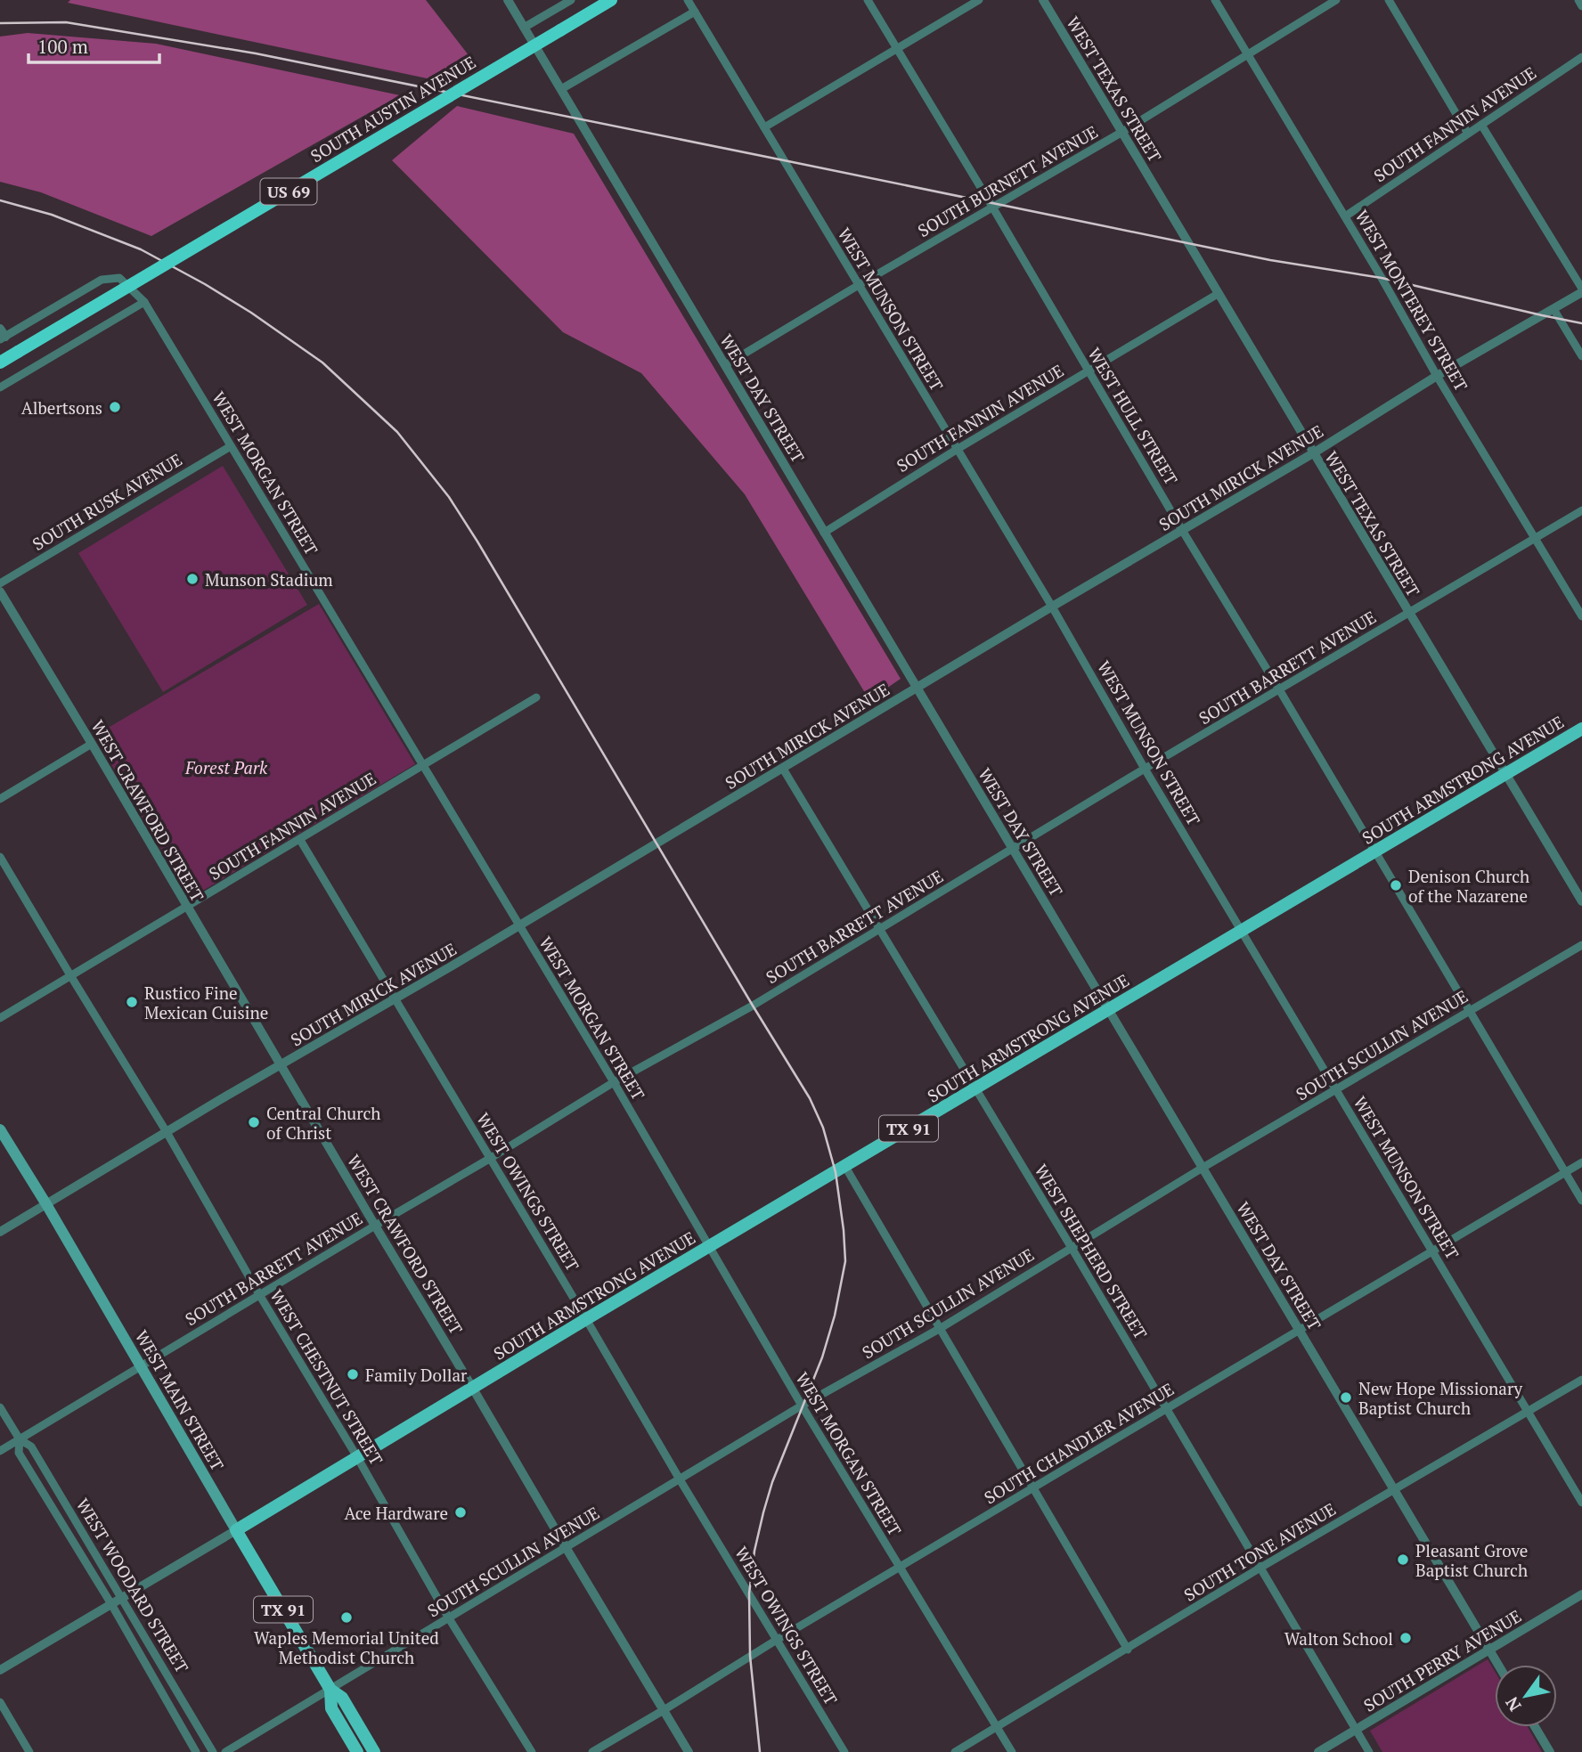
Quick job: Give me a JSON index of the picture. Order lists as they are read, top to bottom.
{
  "streets": {
    "highway": ["SOUTH AUSTIN AVENUE", "US 69"],
    "main road": ["SOUTH ARMSTRONG AVENUE", "TX 91", "WEST MAIN STREET"],
    "street": [
      "WEST TEXAS STREET",
      "SOUTH FANNIN AVENUE",
      "SOUTH BURNETT AVENUE",
      "WEST MONTEREY STREET",
      "WEST MUNSON STREET",
      "WEST DAY STREET",
      "WEST HULL STREET",
      "WEST MORGAN STREET",
      "SOUTH MIRICK AVENUE",
      "SOUTH RUSK AVENUE",
      "SOUTH BARRETT AVENUE",
      "WEST CRAWFORD STREET",
      "SOUTH SCULLIN AVENUE",
      "WEST OWINGS STREET",
      "WEST SHEPHERD STREET",
      "WEST CHESTNUT STREET",
      "SOUTH CHANDLER AVENUE",
      "SOUTH TONE AVENUE",
      "WEST WOODARD STREET",
      "SOUTH PERRY AVENUE"
    ]
  },
  "crossings": [
    ["WEST TEXAS STREET", "SOUTH FANNIN AVENUE"],
    ["WEST TEXAS STREET", "SOUTH BURNETT AVENUE"],
    ["WEST TEXAS STREET", "SOUTH MIRICK AVENUE"],
    ["WEST TEXAS STREET", "SOUTH BARRETT AVENUE"],
    ["WEST TEXAS STREET", "SOUTH ARMSTRONG AVENUE"],
    ["SOUTH FANNIN AVENUE", "WEST MONTEREY STREET"],
    ["SOUTH FANNIN AVENUE", "WEST MUNSON STREET"],
    ["SOUTH FANNIN AVENUE", "WEST DAY STREET"],
    ["SOUTH FANNIN AVENUE", "WEST HULL STREET"],
    ["SOUTH FANNIN AVENUE", "WEST MORGAN STREET"],
    ["SOUTH FANNIN AVENUE", "WEST CRAWFORD STREET"],
    ["SOUTH FANNIN AVENUE", "WEST OWINGS STREET"],
    ["SOUTH FANNIN AVENUE", "WEST CHESTNUT STREET"],
    ["SOUTH BURNETT AVENUE", "WEST MONTEREY STREET"],
    ["SOUTH BURNETT AVENUE", "WEST MUNSON STREET"],
    ["SOUTH BURNETT AVENUE", "WEST DAY STREET"],
    ["SOUTH BURNETT AVENUE", "WEST HULL STREET"],
    ["WEST MONTEREY STREET", "SOUTH MIRICK AVENUE"],
    ["WEST MONTEREY STREET", "SOUTH BARRETT AVENUE"],
    ["WEST MUNSON STREET", "SOUTH MIRICK AVENUE"],
    ["WEST MUNSON STREET", "SOUTH BARRETT AVENUE"],
    ["WEST MUNSON STREET", "SOUTH ARMSTRONG AVENUE"],
    ["WEST MUNSON STREET", "SOUTH SCULLIN AVENUE"],
    ["WEST MUNSON STREET", "SOUTH CHANDLER AVENUE"],
    ["WEST MUNSON STREET", "SOUTH TONE AVENUE"],
    ["WEST DAY STREET", "SOUTH MIRICK AVENUE"],
    ["WEST DAY STREET", "SOUTH BARRETT AVENUE"],
    ["WEST DAY STREET", "SOUTH ARMSTRONG AVENUE"],
    ["WEST DAY STREET", "SOUTH SCULLIN AVENUE"],
    ["WEST DAY STREET", "SOUTH CHANDLER AVENUE"],
    ["WEST DAY STREET", "SOUTH TONE AVENUE"],
    ["WEST DAY STREET", "SOUTH PERRY AVENUE"],
    ["WEST HULL STREET", "SOUTH MIRICK AVENUE"],
    ["WEST HULL STREET", "SOUTH BARRETT AVENUE"],
    ["WEST HULL STREET", "SOUTH ARMSTRONG AVENUE"],
    ["WEST HULL STREET", "SOUTH SCULLIN AVENUE"],
    ["WEST HULL STREET", "SOUTH CHANDLER AVENUE"],
    ["WEST MORGAN STREET", "SOUTH MIRICK AVENUE"],
    ["WEST MORGAN STREET", "SOUTH RUSK AVENUE"],
    ["WEST MORGAN STREET", "SOUTH BARRETT AVENUE"],
    ["WEST MORGAN STREET", "SOUTH ARMSTRONG AVENUE"],
    ["WEST MORGAN STREET", "SOUTH SCULLIN AVENUE"],
    ["WEST MORGAN STREET", "SOUTH CHANDLER AVENUE"],
    ["WEST MORGAN STREET", "SOUTH TONE AVENUE"],
    ["SOUTH MIRICK AVENUE", "WEST CRAWFORD STREET"],
    ["SOUTH MIRICK AVENUE", "WEST OWINGS STREET"],
    ["SOUTH MIRICK AVENUE", "WEST SHEPHERD STREET"],
    ["SOUTH MIRICK AVENUE", "WEST CHESTNUT STREET"],
    ["SOUTH MIRICK AVENUE", "WEST MAIN STREET"],
    ["SOUTH BARRETT AVENUE", "WEST CRAWFORD STREET"],
    ["SOUTH BARRETT AVENUE", "WEST OWINGS STREET"],
    ["SOUTH BARRETT AVENUE", "WEST SHEPHERD STREET"],
    ["SOUTH BARRETT AVENUE", "WEST CHESTNUT STREET"],
    ["SOUTH BARRETT AVENUE", "WEST MAIN STREET"],
    ["SOUTH BARRETT AVENUE", "WEST WOODARD STREET"],
    ["SOUTH ARMSTRONG AVENUE", "WEST CRAWFORD STREET"],
    ["SOUTH ARMSTRONG AVENUE", "WEST OWINGS STREET"],
    ["SOUTH ARMSTRONG AVENUE", "WEST SHEPHERD STREET"],
    ["SOUTH ARMSTRONG AVENUE", "WEST CHESTNUT STREET"],
    ["SOUTH ARMSTRONG AVENUE", "WEST MAIN STREET"],
    ["WEST CRAWFORD STREET", "SOUTH SCULLIN AVENUE"],
    ["WEST CRAWFORD STREET", "SOUTH CHANDLER AVENUE"],
    ["SOUTH SCULLIN AVENUE", "WEST OWINGS STREET"],
    ["SOUTH SCULLIN AVENUE", "WEST SHEPHERD STREET"],
    ["SOUTH SCULLIN AVENUE", "WEST CHESTNUT STREET"],
    ["SOUTH SCULLIN AVENUE", "WEST MAIN STREET"],
    ["WEST OWINGS STREET", "SOUTH CHANDLER AVENUE"],
    ["WEST SHEPHERD STREET", "SOUTH CHANDLER AVENUE"],
    ["WEST SHEPHERD STREET", "SOUTH TONE AVENUE"],
    ["WEST SHEPHERD STREET", "SOUTH PERRY AVENUE"]
  ],
  "parks": ["Forest Park"],
  "places": [
    "Albertsons",
    "Munson Stadium",
    "Denison Church of the Nazarene",
    "Rustico Fine Mexican Cuisine",
    "Central Church of Christ",
    "Family Dollar",
    "New Hope Missionary Baptist Church",
    "Ace Hardware",
    "Pleasant Grove Baptist Church",
    "Waples Memorial United Methodist Church",
    "Walton School"
  ],
  "scale_bar": "100 m",
  "north": "bottom left"
}
